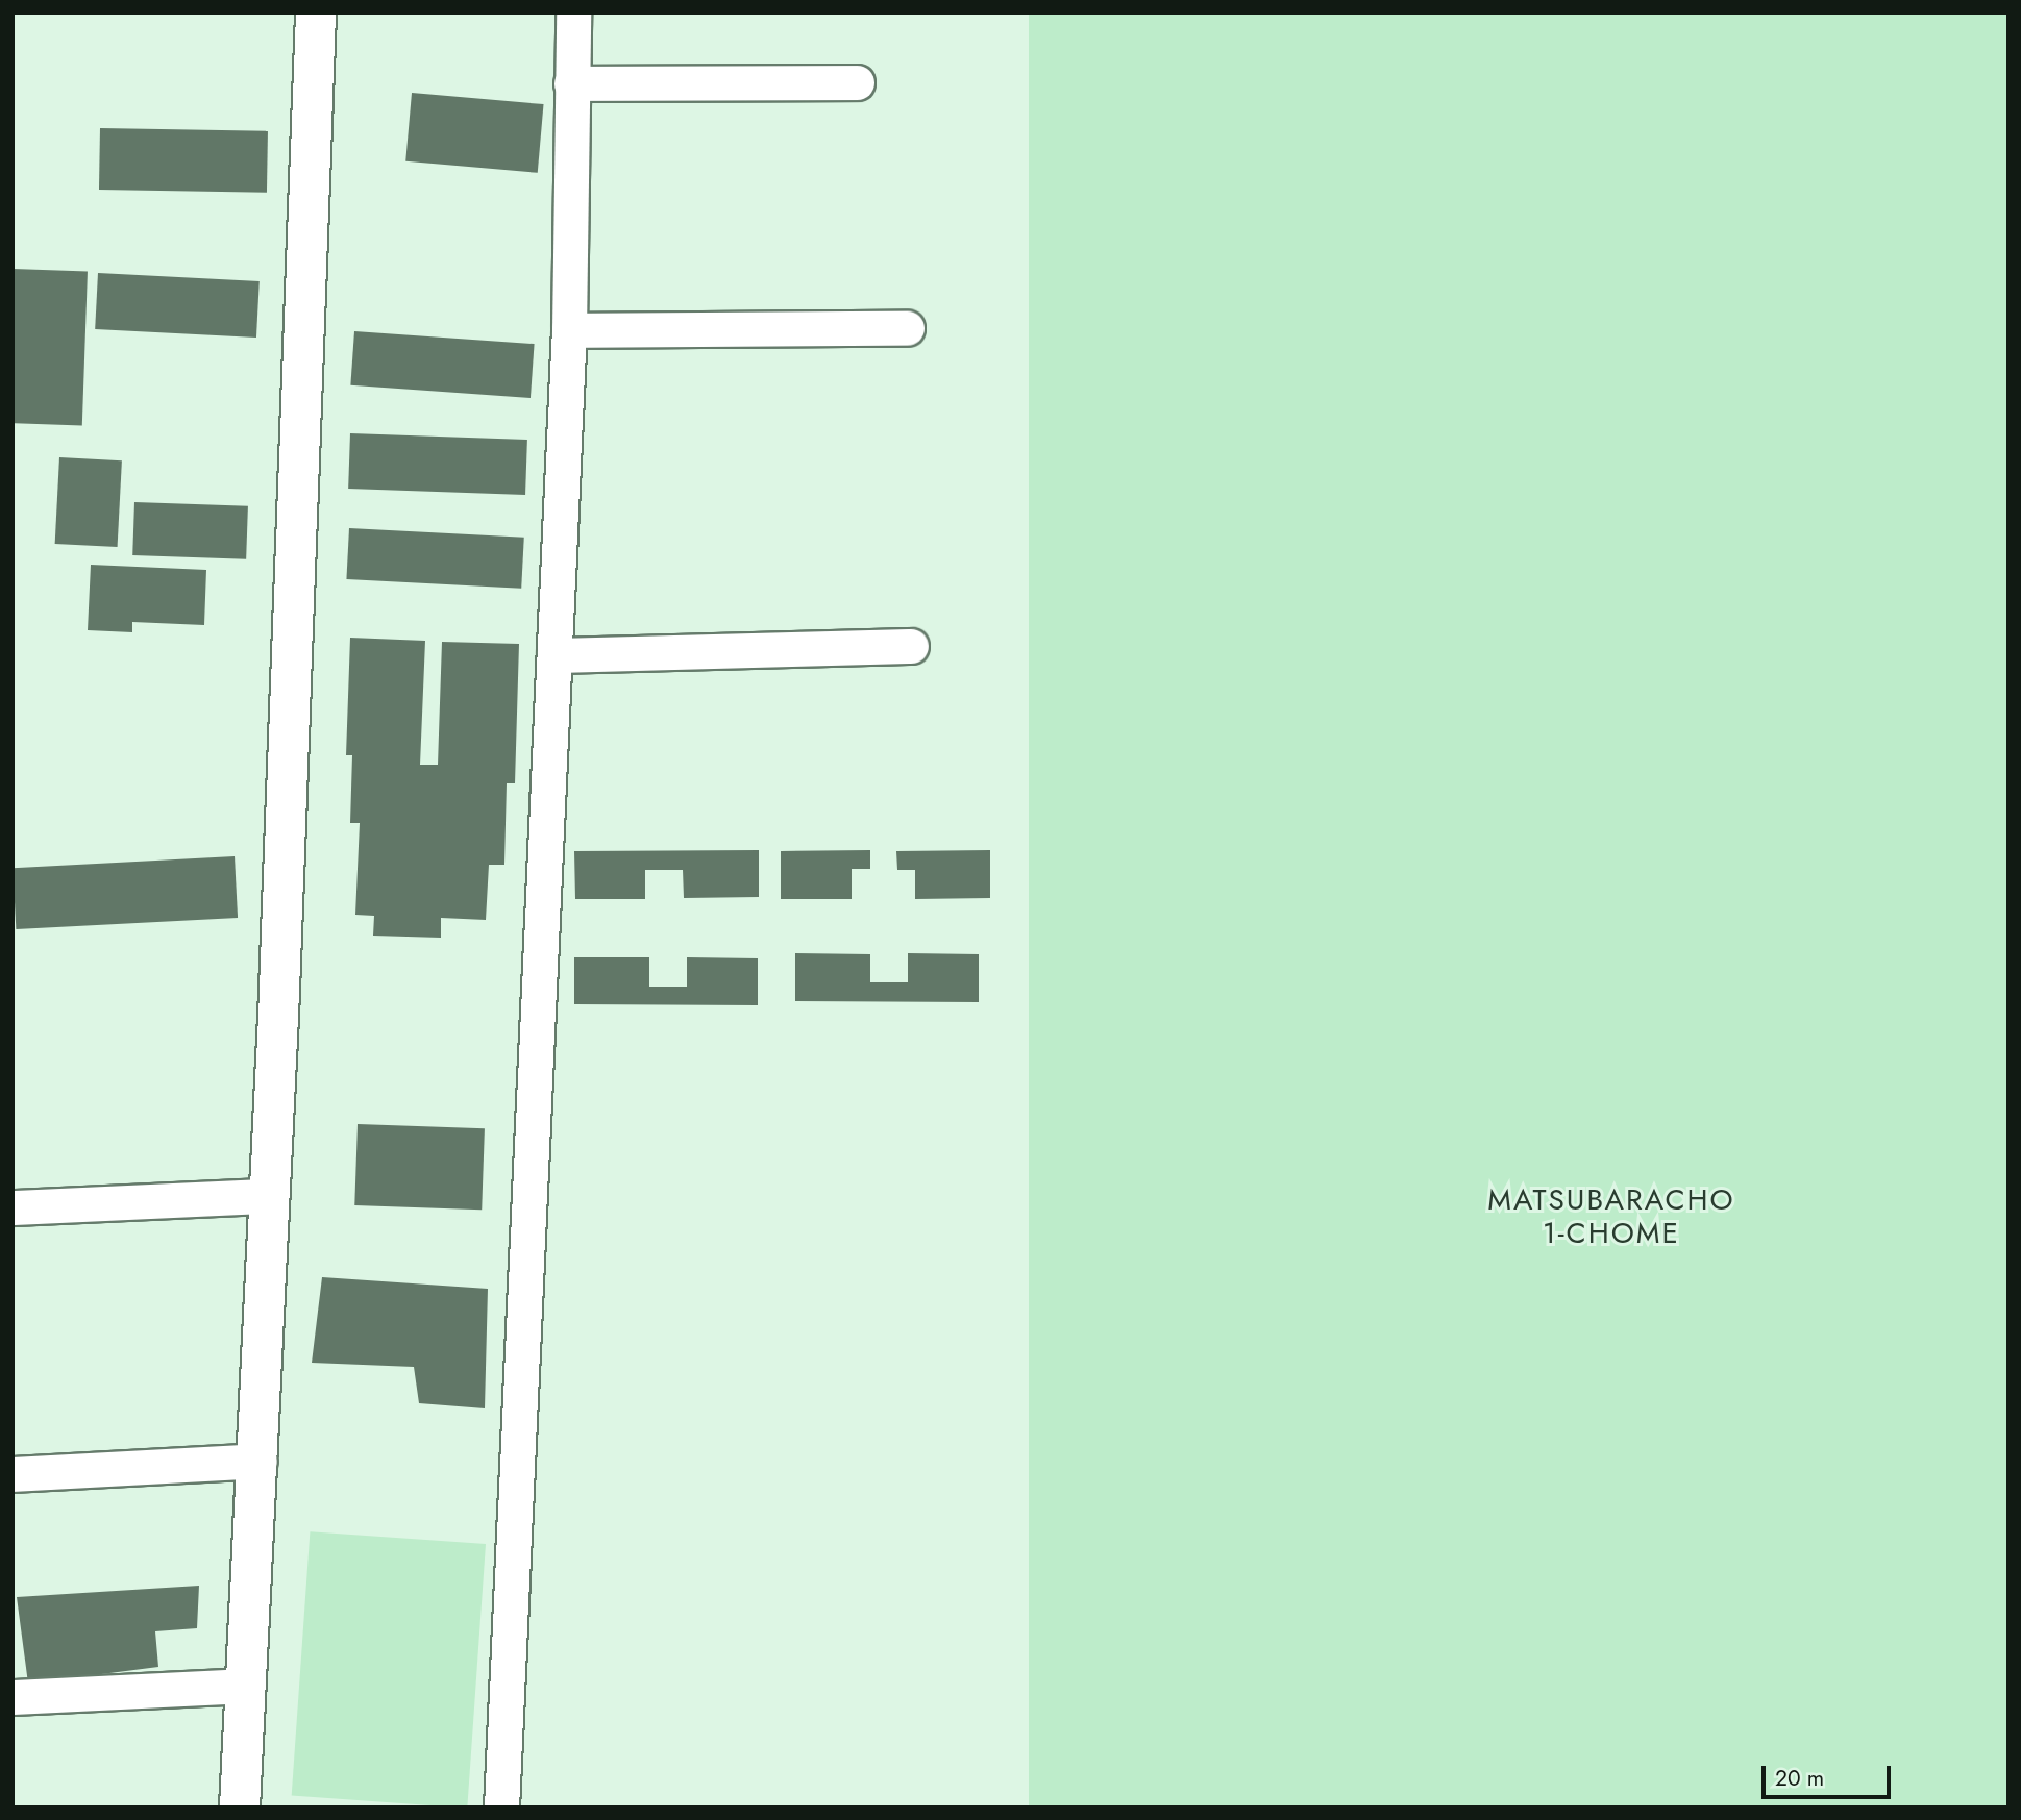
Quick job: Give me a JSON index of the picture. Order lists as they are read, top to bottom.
{
  "districts": ["MATSUBARACHO 1-CHOME"],
  "scale_bar": "20 m"
}
